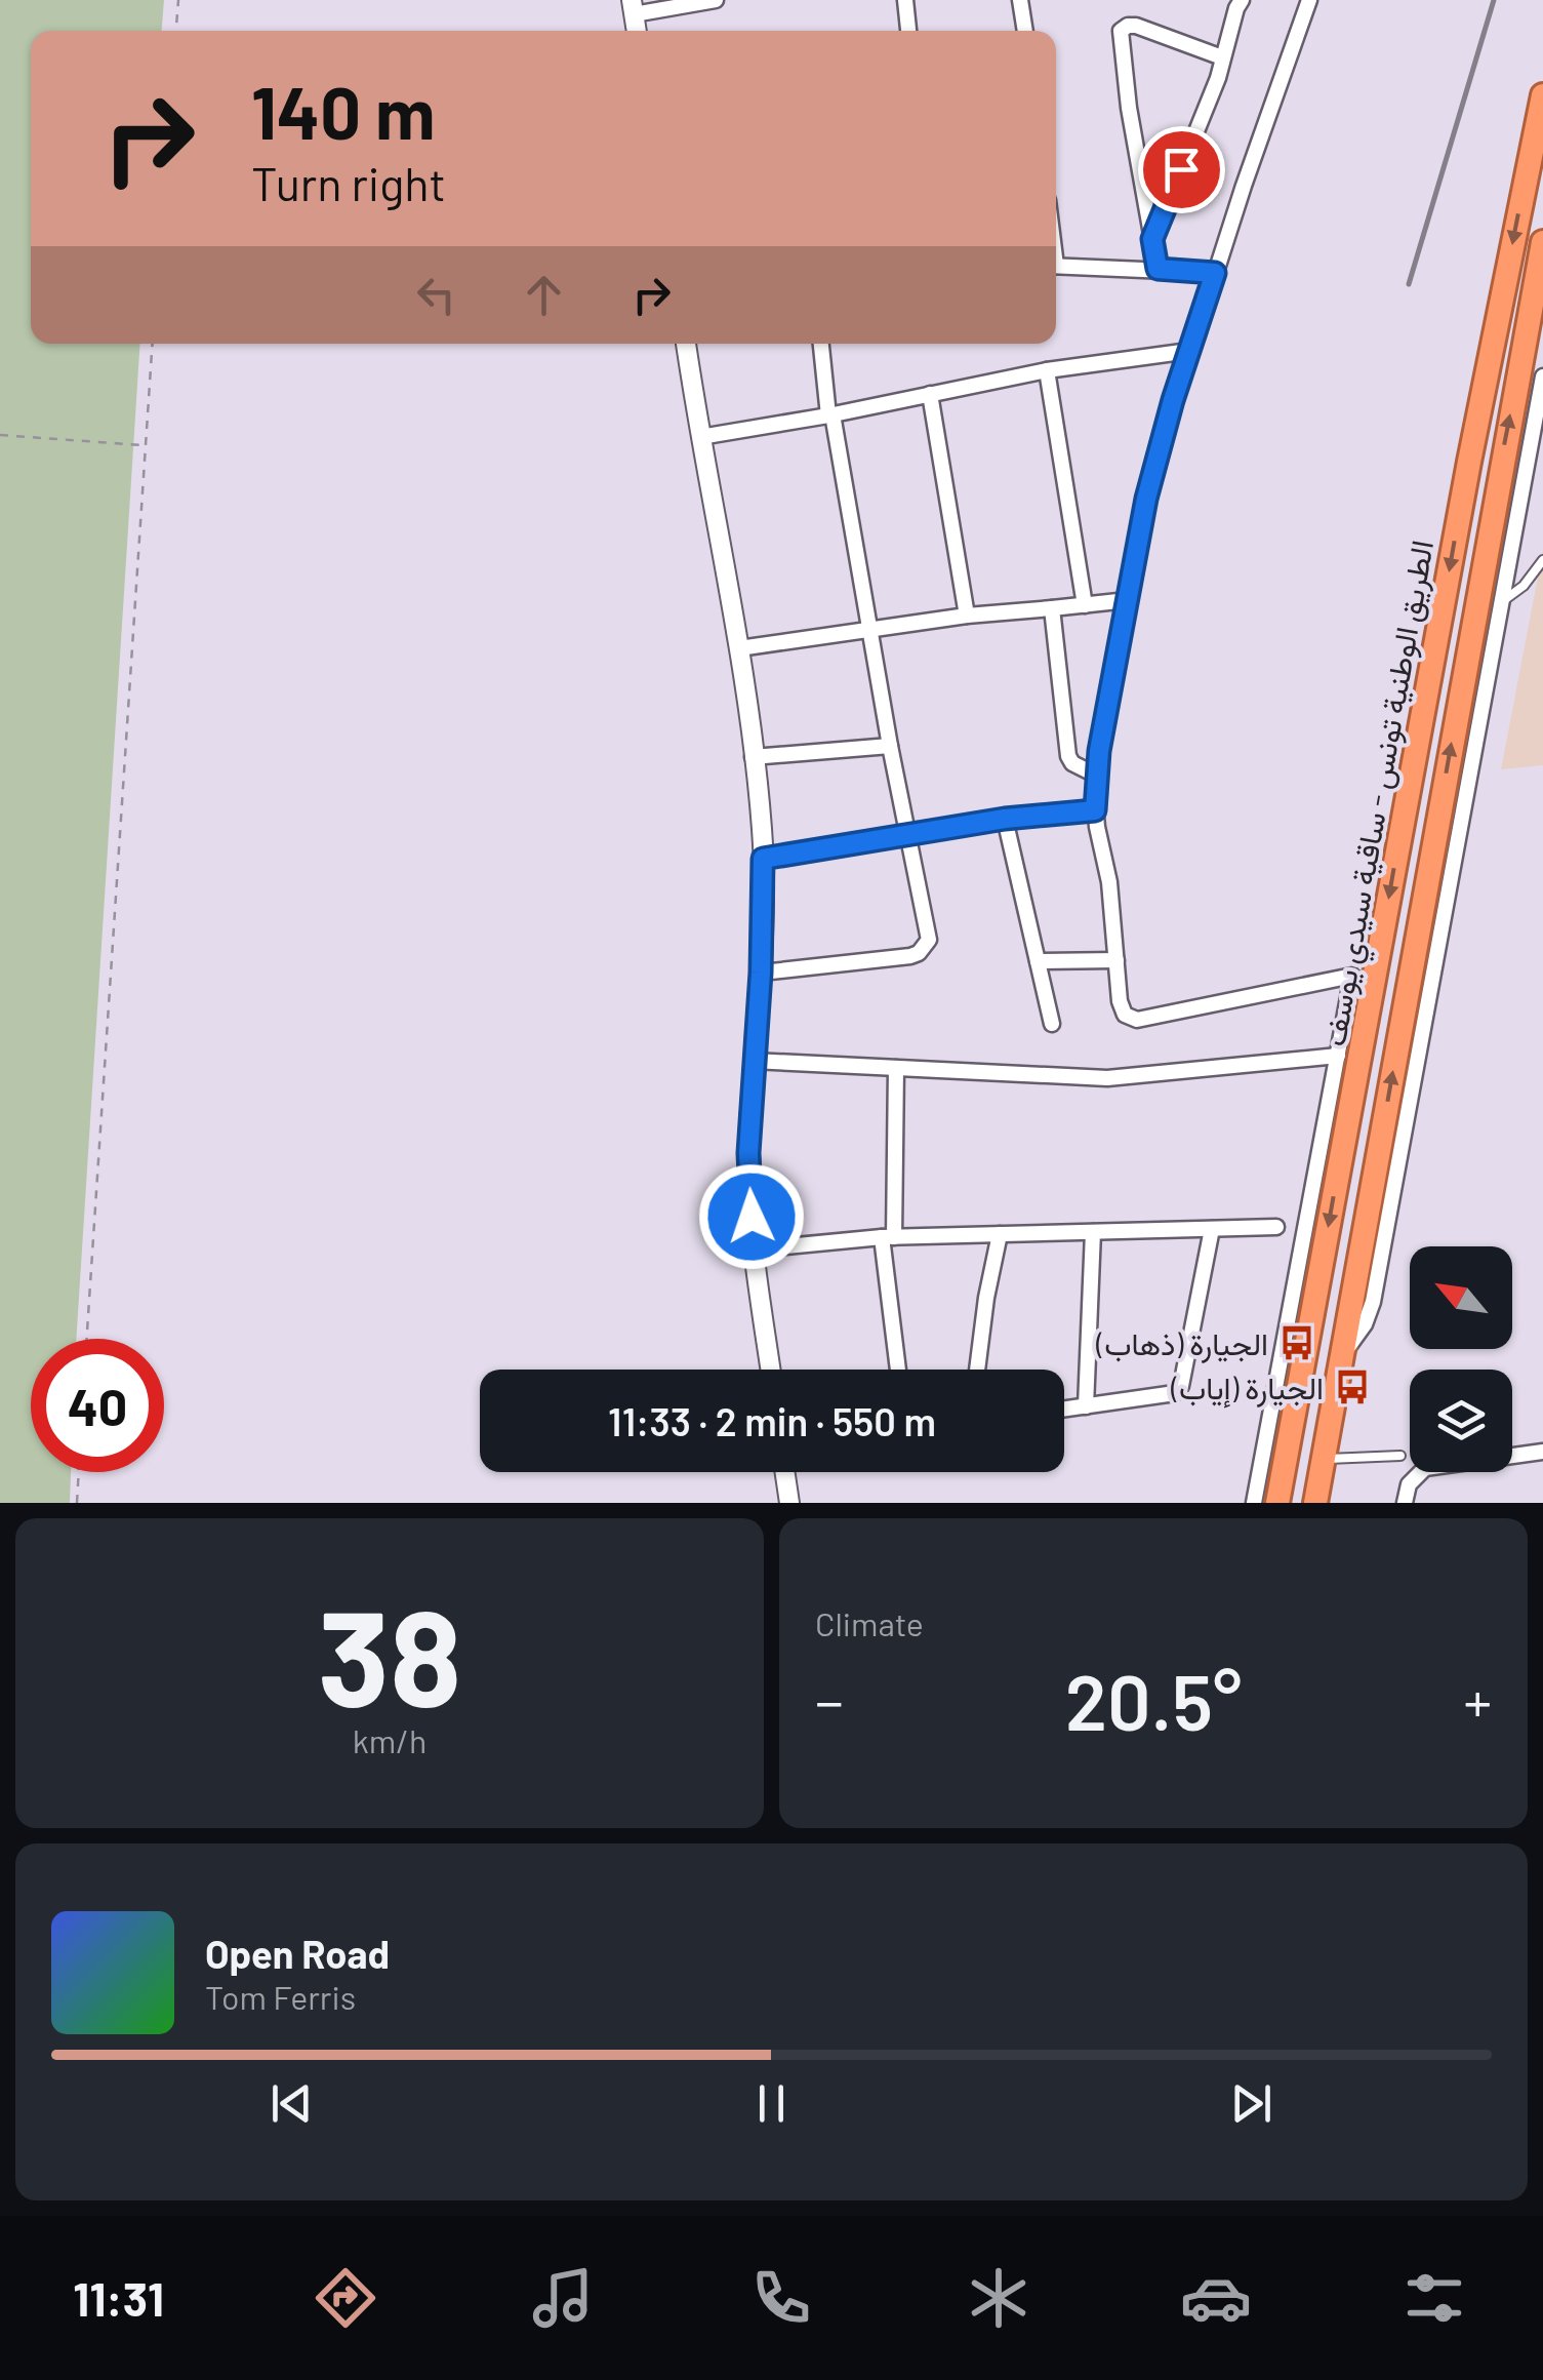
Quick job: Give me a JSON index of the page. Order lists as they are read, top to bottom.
{
  "streets": {
    "highway": ["الطريق الوطنية تونس - ساقية سيدي يوسف"]
  },
  "places": {
    "bus stop": ["الجيارة (ذهاب)", "الجيارة (إياب)"]
  },
  "north": "top left",
  "page": {
    "turn": ["140 m", "Turn right"],
    "limit": "40",
    "trip": "11:33 · 2 min · 550 m",
    "tile": [
      ["38", "km/h"],
      "Climate"
    ],
    "heat": ["−", "20.5°", "+"],
    "song": ["Open Road", "Tom Ferris"],
    "tabs": "11:31"
  }
}
